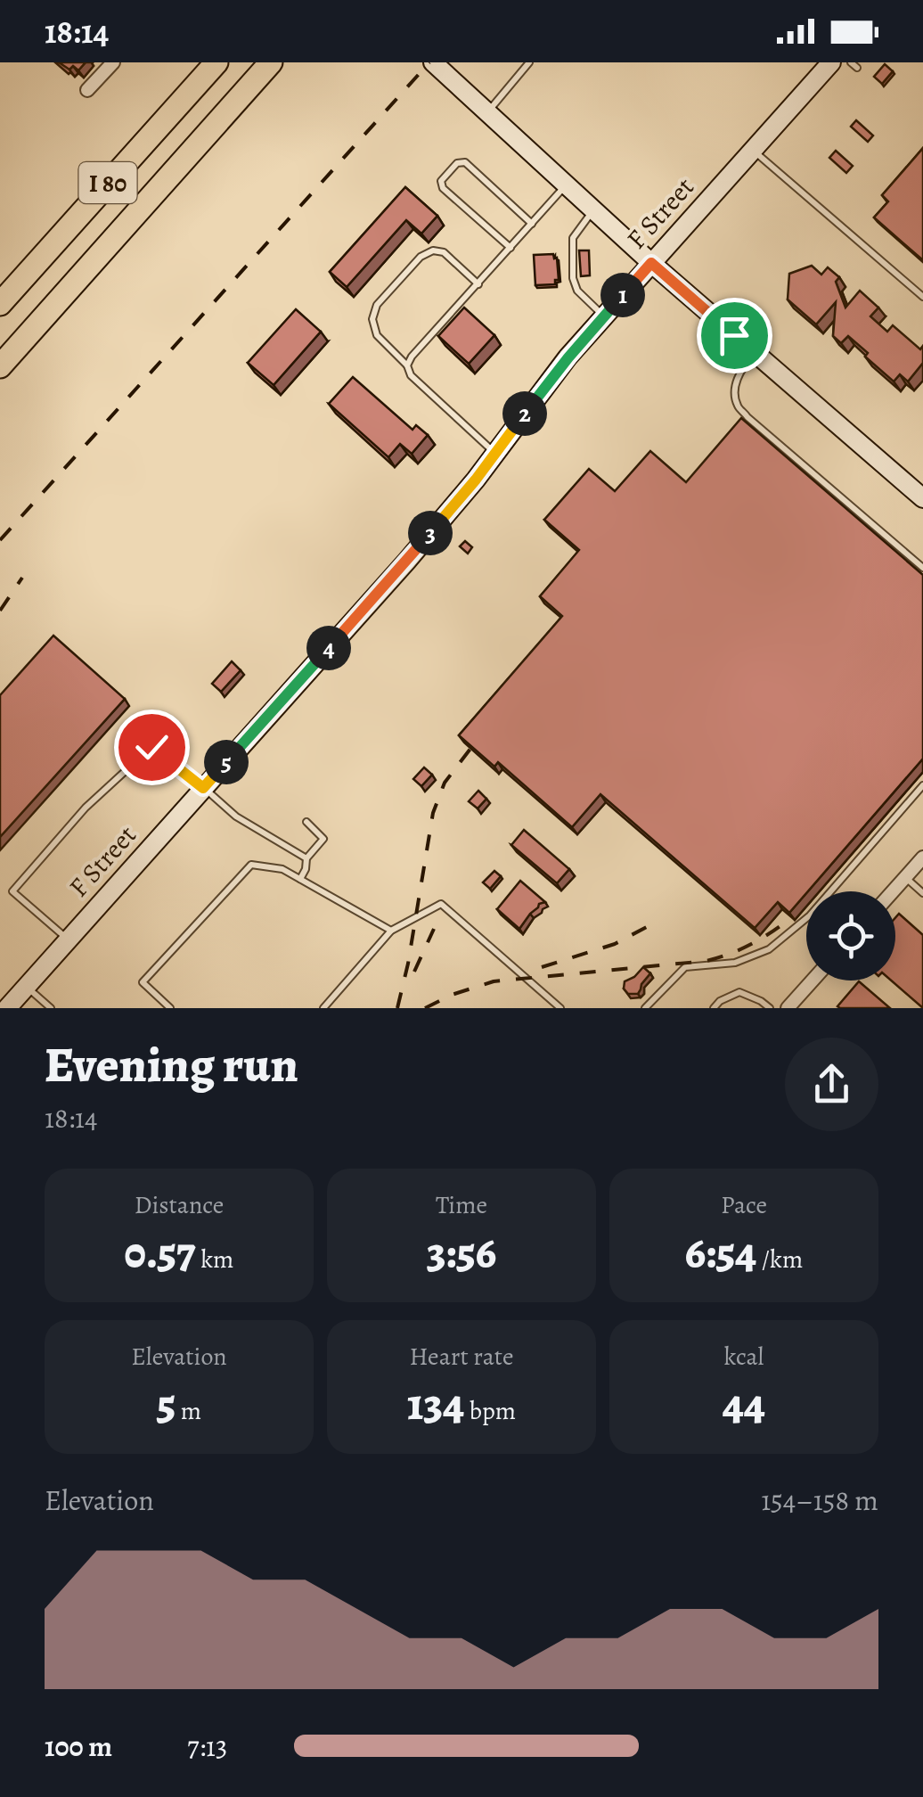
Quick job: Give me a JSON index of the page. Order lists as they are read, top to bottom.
{
  "streets": {
    "highway": ["I 80"],
    "street": ["F Street"]
  },
  "page": {
    "status": "18:14",
    "pins": [
      "1",
      "2",
      "3",
      "4",
      "5"
    ],
    "heading": ["Evening run", "18:14"],
    "stats": [
      ["Distance", "0.57 km"],
      ["Time", "3:56"],
      ["Pace", "6:54 /km"],
      ["Elevation", "5 m"],
      ["Heart rate", "134 bpm"],
      ["kcal", "44"]
    ],
    "chart": ["Elevation", "154–158 m"],
    "list": [
      {
        "name": "100 m",
        "note": "7:13"
      }
    ]
  }
}
